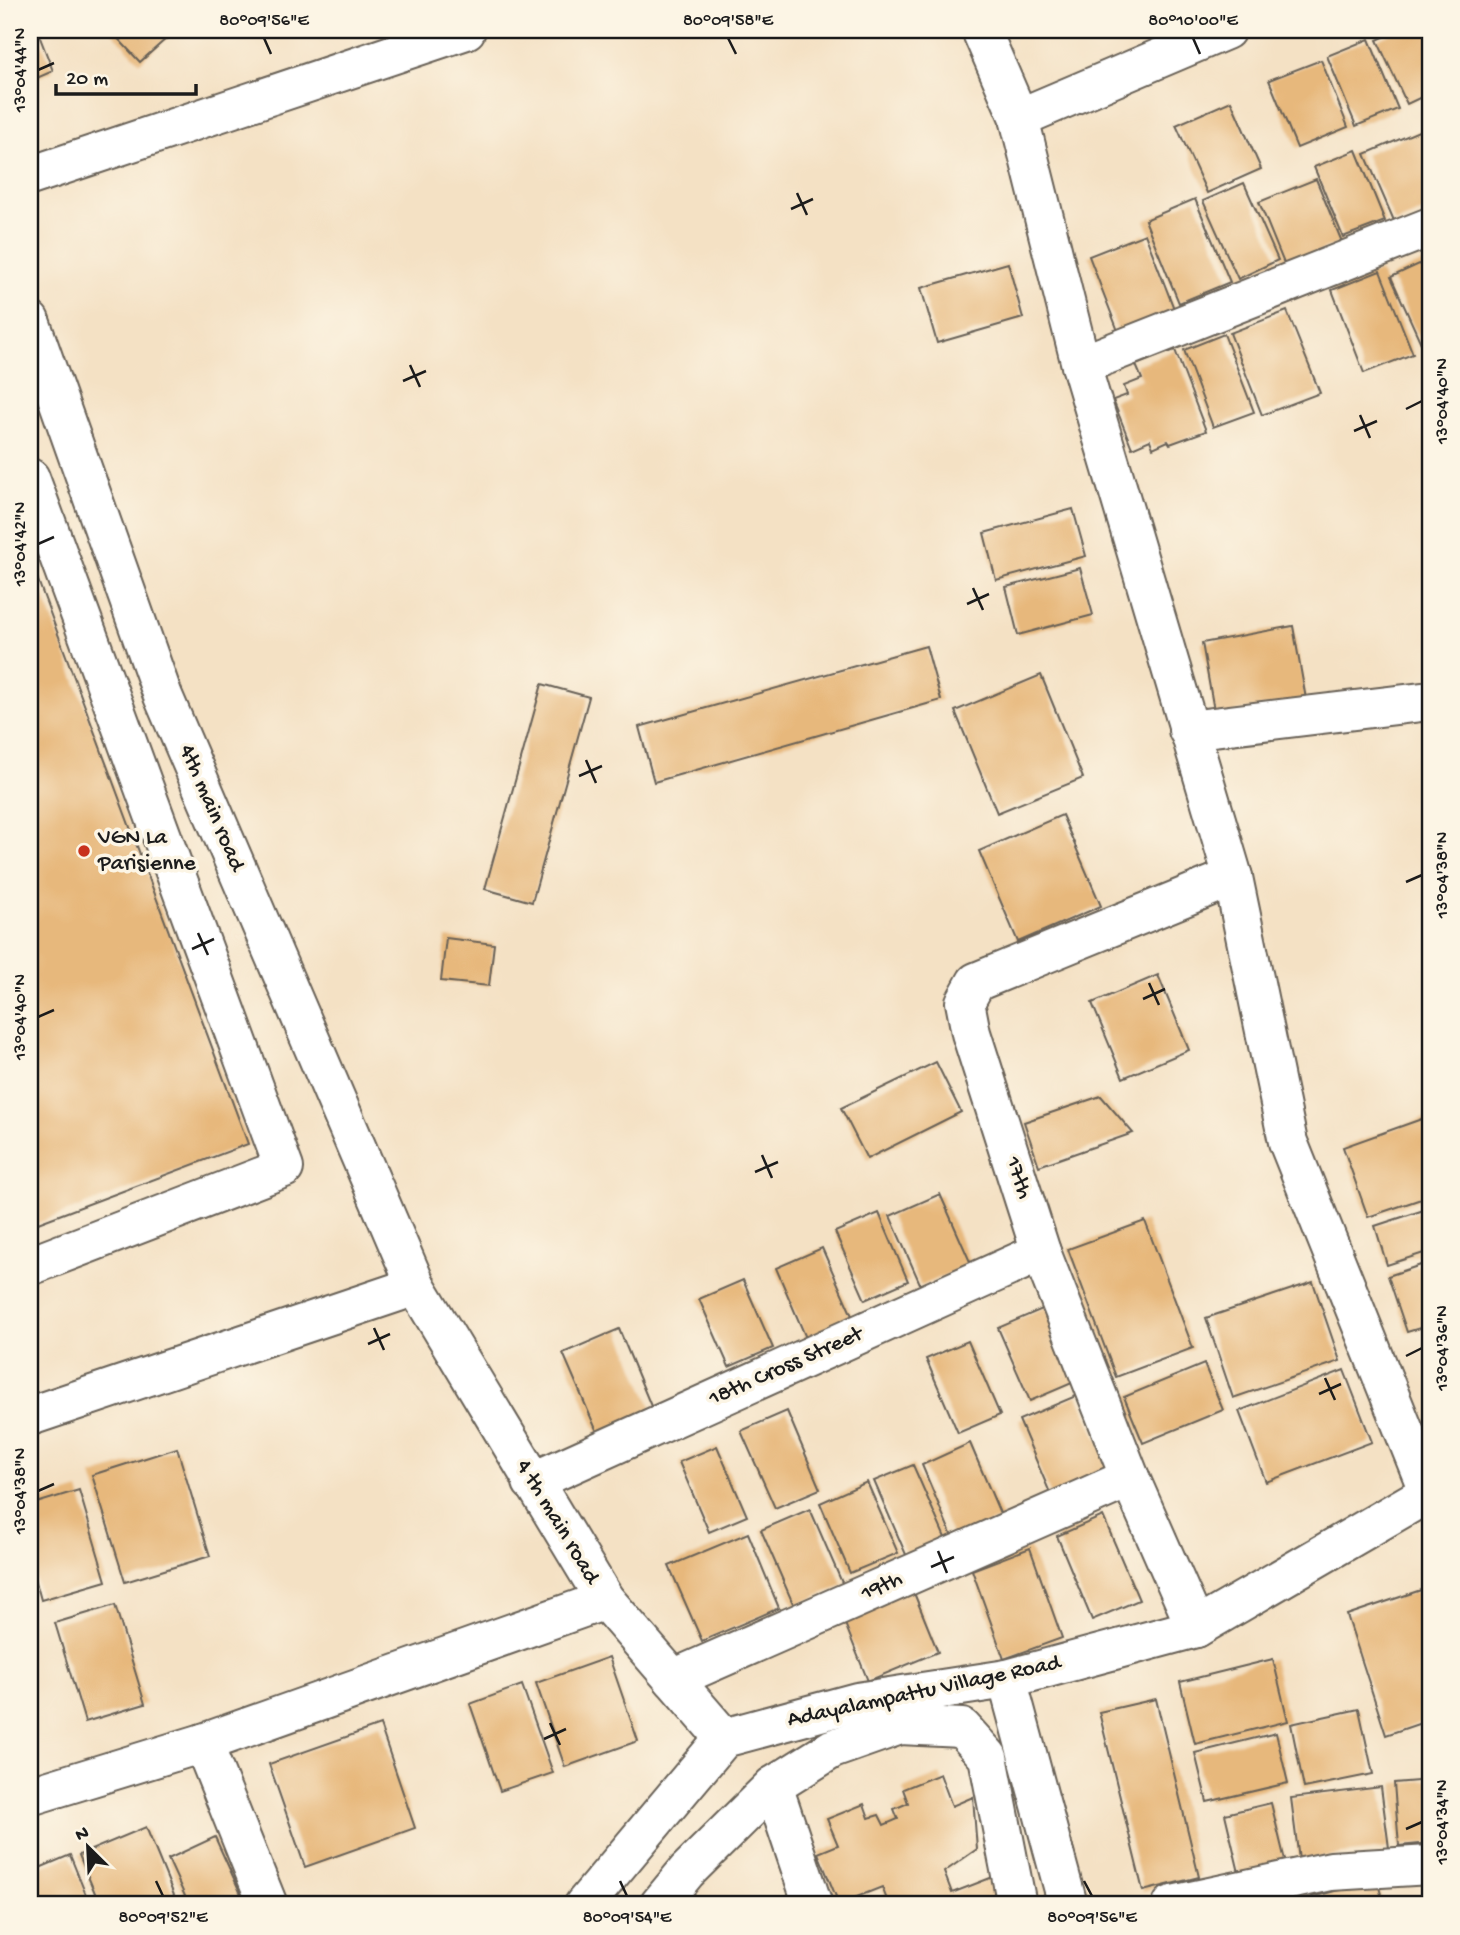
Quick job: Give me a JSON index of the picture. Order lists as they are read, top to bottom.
{
  "streets": {
    "street": [
      "4th main road",
      "17th",
      "18th Cross Street",
      "4 th main road",
      "19th",
      "Adayalampattu Village Road"
    ]
  },
  "crossings": [
    ["4th main road", "4 th main road"],
    ["17th", "18th Cross Street"],
    ["17th", "19th"],
    ["17th", "Adayalampattu Village Road"],
    ["18th Cross Street", "4 th main road"],
    ["4 th main road", "19th"],
    ["4 th main road", "Adayalampattu Village Road"]
  ],
  "places": ["VGN La Parisienne"],
  "scale_bar": "20 m",
  "north": "top left",
  "coordinates": [
    "80°09'56\"E",
    "80°09'58\"E",
    "80°10'00\"E",
    "13°04'44\"N",
    "13°04'40\"N",
    "13°04'42\"N",
    "13°04'38\"N",
    "13°04'36\"N",
    "13°04'34\"N",
    "80°09'52\"E",
    "80°09'54\"E"
  ]
}
